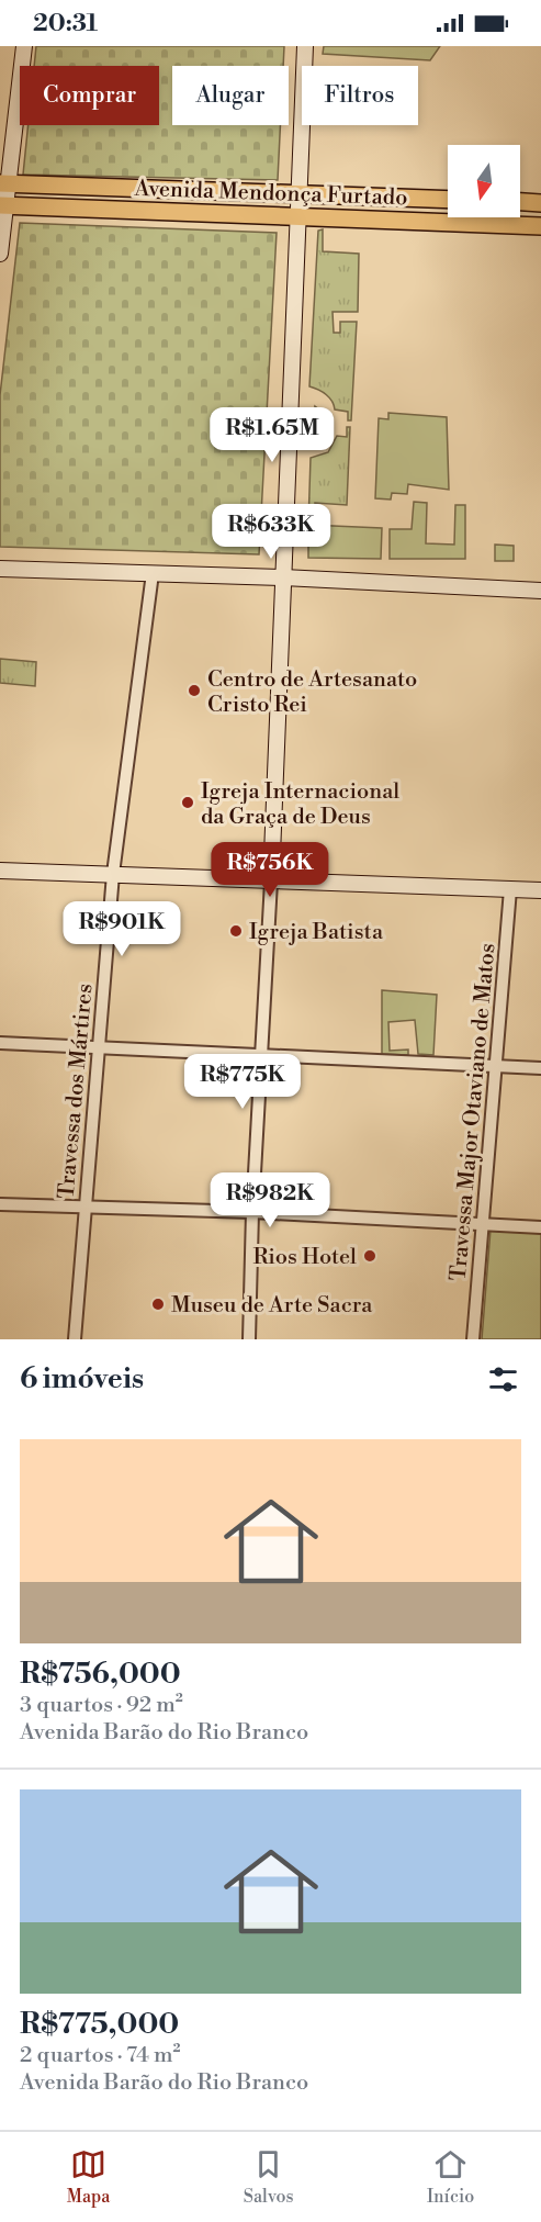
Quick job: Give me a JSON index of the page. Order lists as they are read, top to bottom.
{
  "streets": {
    "main road": ["Avenida Mendonça Furtado"],
    "street": ["Travessa dos Mártires", "Travessa Major Otaviano de Matos"]
  },
  "places": [
    "Centro de Artesanato Cristo Rei",
    "Igreja Internacional da Graça de Deus",
    "Igreja Batista",
    "Rios Hotel",
    "Museu de Arte Sacra"
  ],
  "north": "bottom",
  "page": {
    "status": "20:31",
    "chip": ["Comprar", "Alugar", "Filtros"],
    "price": [
      "R$1.65M",
      "R$633K",
      "R$756K",
      "R$901K",
      "R$775K",
      "R$982K"
    ],
    "heading": "6 imóveis",
    "list": [
      {
        "name": "R$756,000",
        "note": "3 quartos · 92 m² · Avenida Barão do Rio Branco"
      },
      {
        "name": "R$775,000",
        "note": "2 quartos · 74 m² · Avenida Barão do Rio Branco"
      }
    ],
    "tabs": ["Mapa", "Salvos", "Início"]
  }
}
